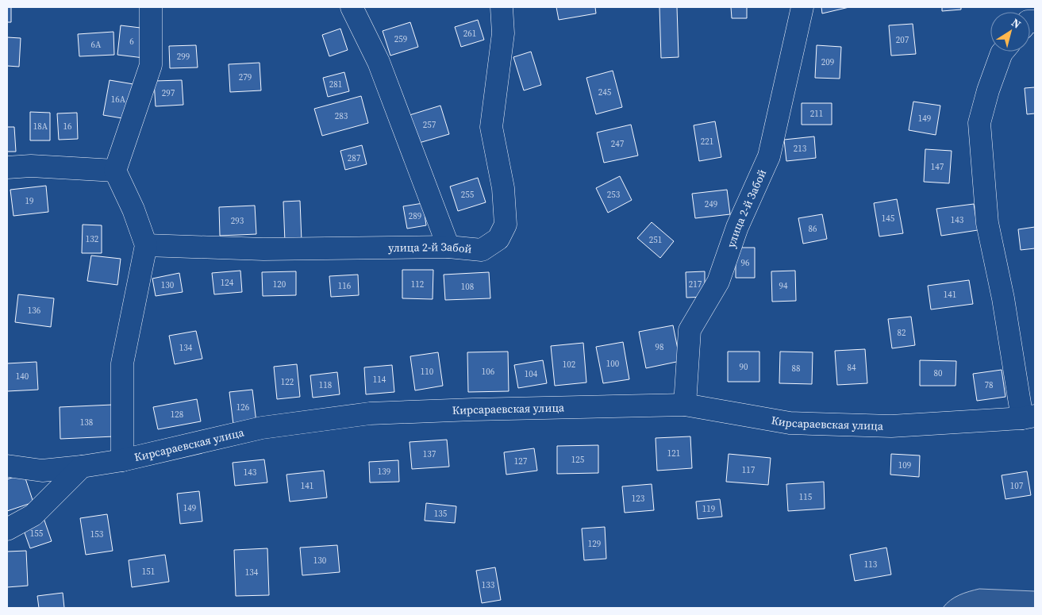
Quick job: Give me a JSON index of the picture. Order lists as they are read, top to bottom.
{
  "streets": {
    "street": ["улица 2-й Забой", "Кирсараевская улица"]
  },
  "crossings": [
    ["улица 2-й Забой", "Кирсараевская улица"]
  ],
  "house_numbers": [
    "261",
    "259",
    "207",
    "6",
    "6А",
    "299",
    "209",
    "279",
    "281",
    "245",
    "297",
    "16А",
    "211",
    "283",
    "149",
    "257",
    "18А",
    "16",
    "221",
    "247",
    "213",
    "287",
    "147",
    "255",
    "253",
    "19",
    "249",
    "289",
    "145",
    "143",
    "293",
    "86",
    "132",
    "251",
    "96",
    "124",
    "120",
    "112",
    "217",
    "130",
    "116",
    "94",
    "108",
    "141",
    "136",
    "82",
    "98",
    "134",
    "100",
    "102",
    "90",
    "84",
    "88",
    "110",
    "106",
    "80",
    "104",
    "140",
    "114",
    "122",
    "118",
    "78",
    "126",
    "128",
    "138",
    "121",
    "137",
    "125",
    "127",
    "109",
    "117",
    "139",
    "143",
    "141",
    "107",
    "115",
    "123",
    "149",
    "119",
    "135",
    "155",
    "153",
    "129",
    "130",
    "113",
    "151",
    "134",
    "133"
  ],
  "north": "top right"
}
